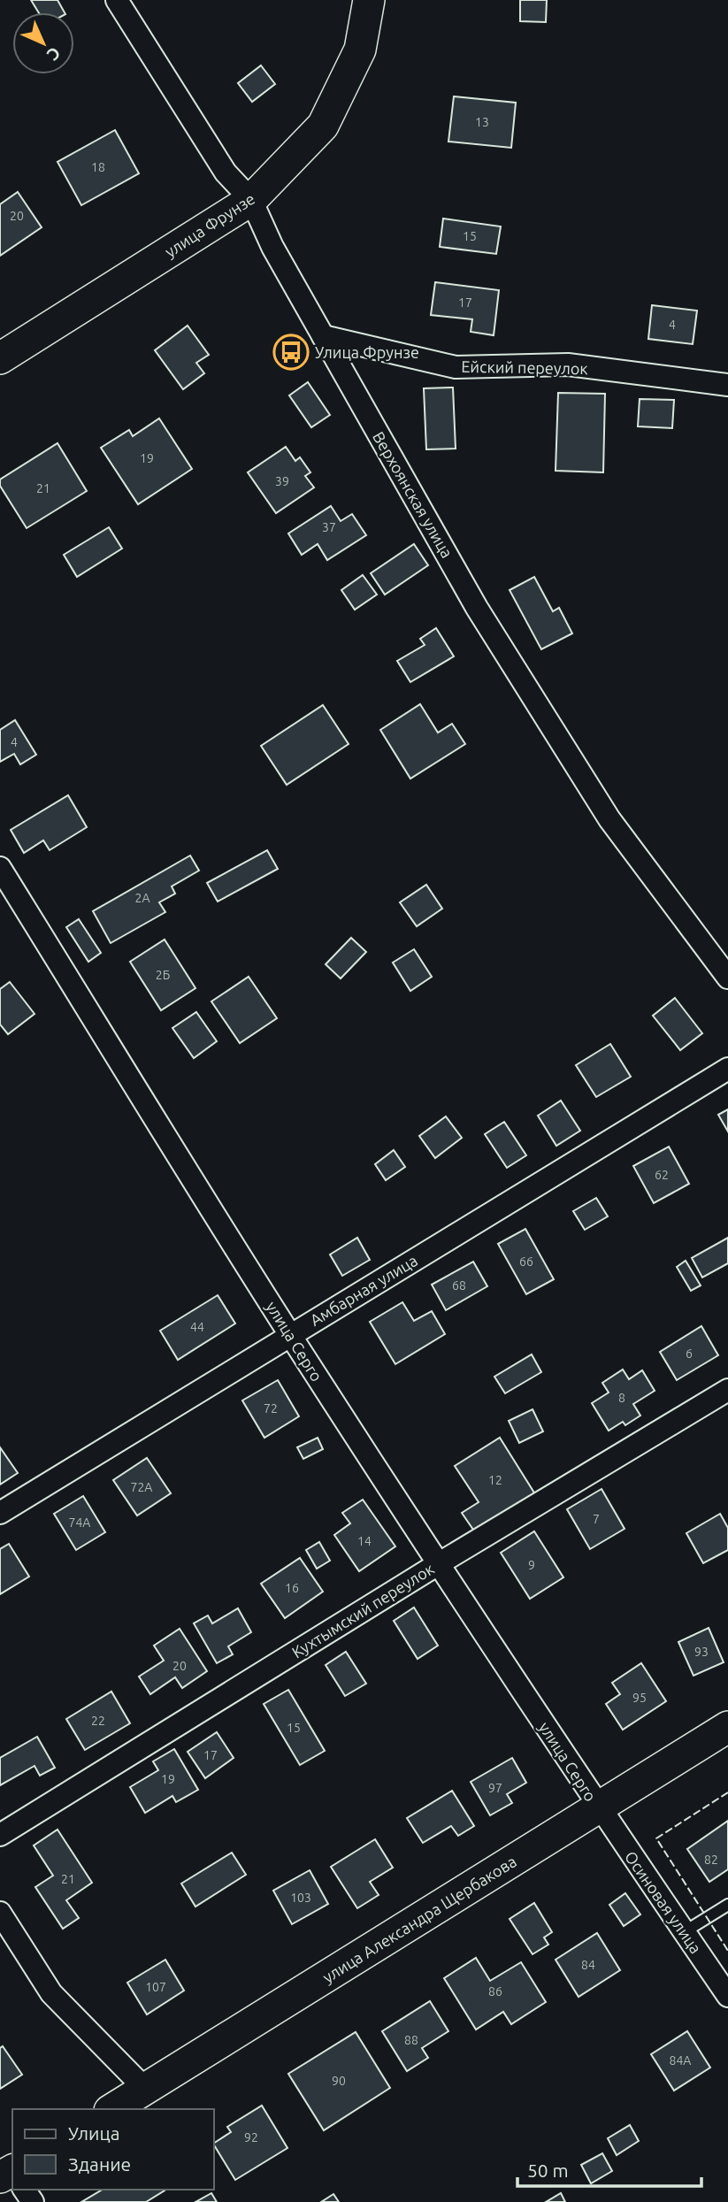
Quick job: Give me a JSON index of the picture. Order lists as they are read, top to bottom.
{
  "streets": {
    "street": [
      "улица Фрунзе",
      "Ейский переулок",
      "Верхоянская улица",
      "Амбарная улица",
      "улица Серго",
      "Кухтымский переулок",
      "Осиновая улица",
      "улица Александра Щербакова"
    ]
  },
  "crossings": [
    ["улица Фрунзе", "Верхоянская улица"],
    ["Ейский переулок", "Верхоянская улица"],
    ["Амбарная улица", "улица Серго"],
    ["улица Серго", "Кухтымский переулок"],
    ["улица Серго", "Осиновая улица"],
    ["улица Серго", "улица Александра Щербакова"],
    ["Осиновая улица", "улица Александра Щербакова"]
  ],
  "places": {
    "bus stop": ["Улица Фрунзе"]
  },
  "house_numbers": [
    "13",
    "18",
    "20",
    "15",
    "17",
    "4",
    "19",
    "39",
    "21",
    "37",
    "4",
    "2А",
    "2Б",
    "62",
    "66",
    "68",
    "44",
    "6",
    "8",
    "72",
    "12",
    "72А",
    "7",
    "74А",
    "14",
    "9",
    "16",
    "93",
    "20",
    "95",
    "22",
    "15",
    "17",
    "19",
    "97",
    "82",
    "21",
    "103",
    "84",
    "107",
    "86",
    "88",
    "84А",
    "90",
    "92"
  ],
  "legend": ["Улица", "Здание"],
  "scale_bar": "50 m",
  "north": "bottom right"
}
